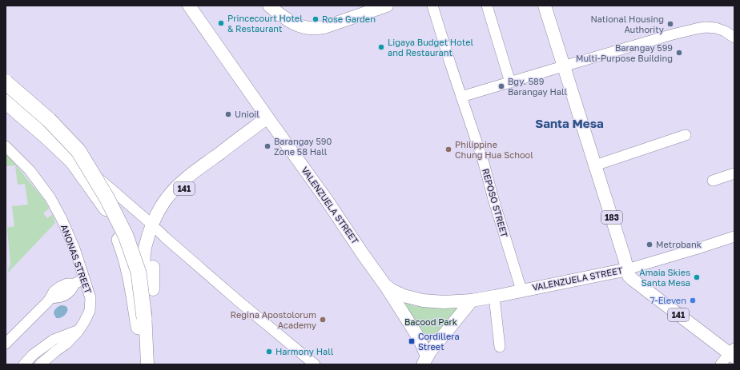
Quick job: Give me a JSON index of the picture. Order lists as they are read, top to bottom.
{
  "streets": {
    "main road": ["141", "VALENZUELA STREET", "183"],
    "street": ["REPOSO STREET", "ANONAS STREET"]
  },
  "crossings": [
    ["141", "VALENZUELA STREET"],
    ["141", "183"],
    ["REPOSO STREET", "VALENZUELA STREET"],
    ["VALENZUELA STREET", "183"]
  ],
  "districts": ["Santa Mesa"],
  "parks": ["Bacood Park"],
  "places": {
    "other": [
      "Rose Garden",
      "Princecourt Hotel & Restaurant",
      "National Housing Authority",
      "Ligaya Budget Hotel and Restaurant",
      "Barangay 599 Multi-Purpose Building",
      "Bgy. 589 Barangay Hall",
      "Unioil",
      "Barangay 590 Zone 58 Hall",
      "Philippine Chung Hua School",
      "Metrobank",
      "Amaia Skies Santa Mesa",
      "7-Eleven",
      "Regina Apostolorum Academy",
      "Harmony Hall"
    ],
    "transit": ["Cordillera Street"]
  }
}
